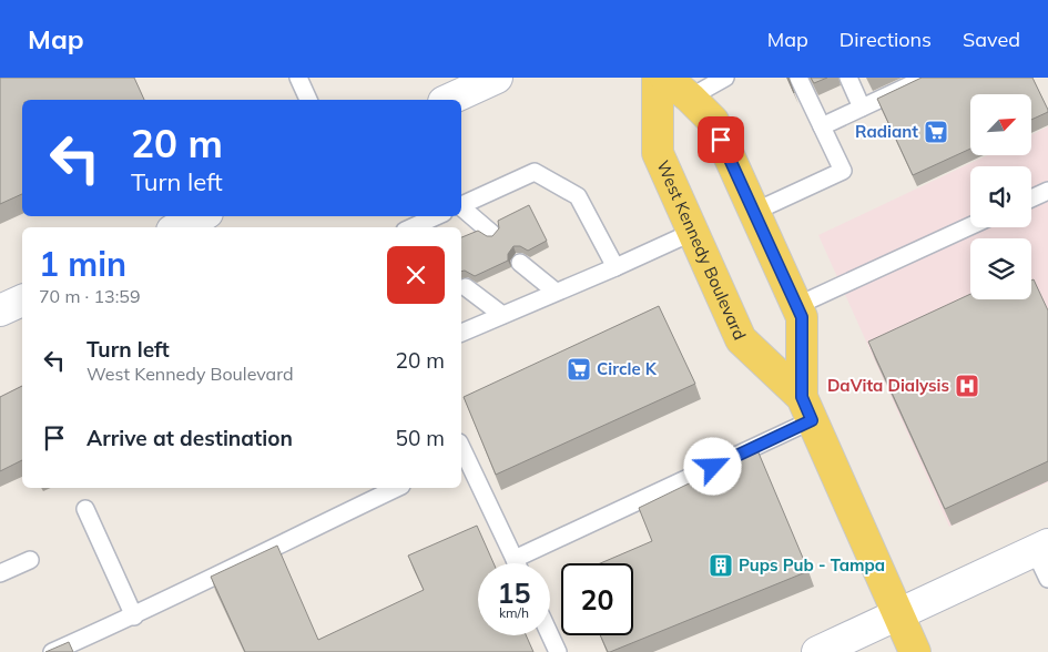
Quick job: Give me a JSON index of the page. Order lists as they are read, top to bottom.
{
  "streets": {
    "main road": ["West Kennedy Boulevard"]
  },
  "places": {
    "supermarket": ["Radiant", "Circle K"],
    "hospital": ["DaVita Dialysis"],
    "building": ["Pups Pub - Tampa"]
  },
  "north": "top right",
  "page": {
    "header": "Map",
    "nav": ["Map", "Directions", "Saved"],
    "turn": ["20 m", "Turn left"],
    "heading": ["1 min", "70 m · 13:59"],
    "list": [
      {
        "name": "Turn left",
        "note": "West Kennedy Boulevard",
        "value": "20 m"
      },
      {
        "name": "Arrive at destination",
        "value": "50 m"
      }
    ],
    "speed": "15 km/h",
    "limit": "20"
  }
}
